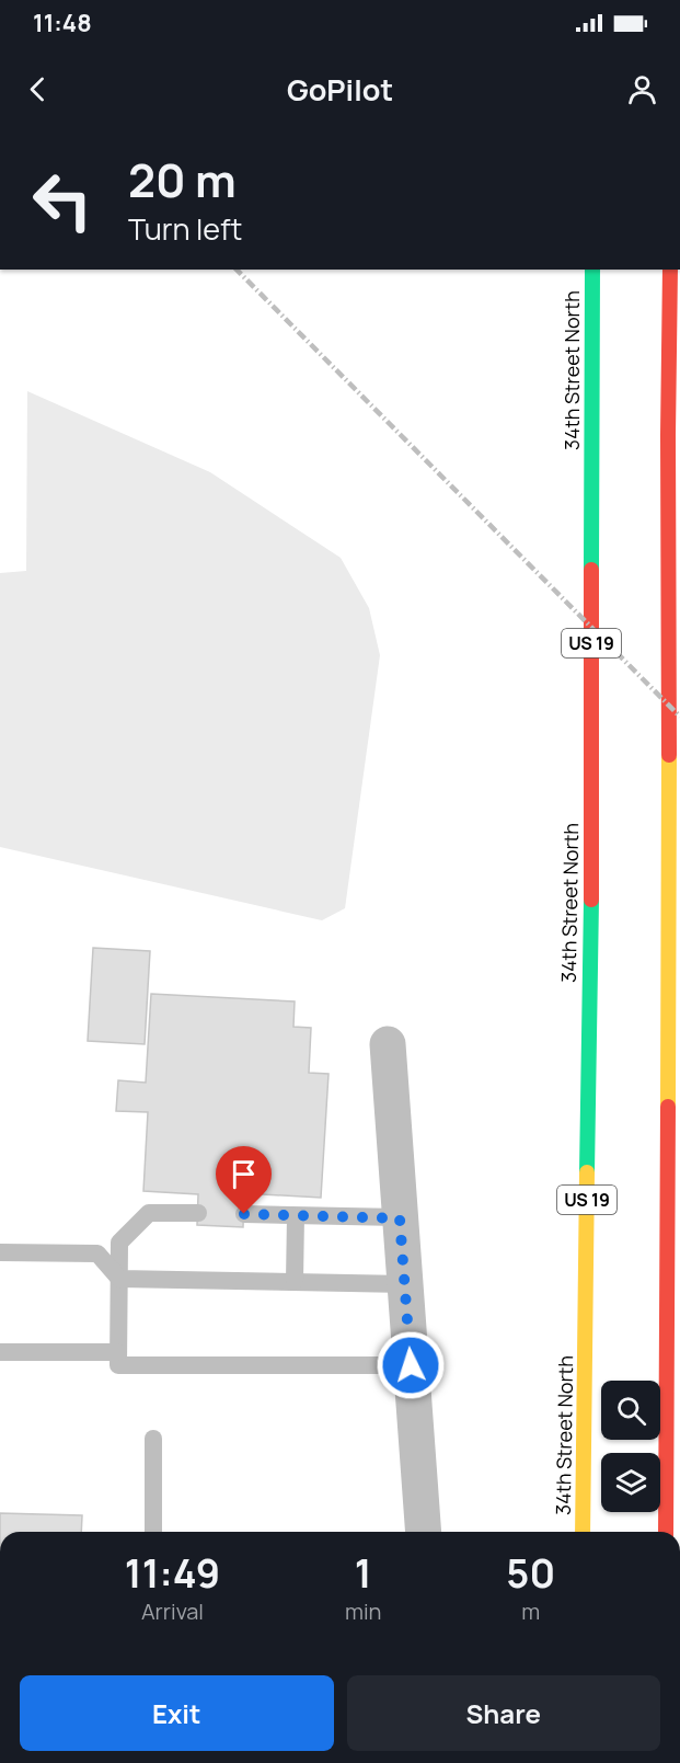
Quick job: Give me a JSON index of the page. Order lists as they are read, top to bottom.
{
  "streets": {
    "highway": ["34th Street North", "US 19"]
  },
  "page": {
    "status": "11:48",
    "header": "GoPilot",
    "turn": ["20 m", "Turn left"],
    "eta": [
      "11:49",
      "Arrival",
      "1",
      "min",
      "50",
      "m"
    ],
    "buttons": ["Exit", "Share"]
  }
}
